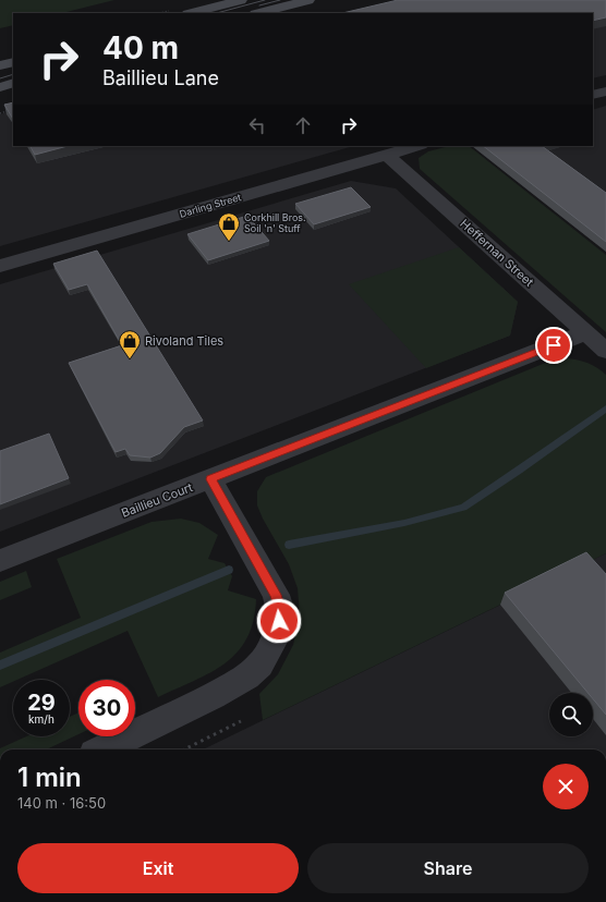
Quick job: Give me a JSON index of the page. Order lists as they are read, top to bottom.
{
  "streets": {
    "street": ["Darling Street", "Heffernan Street", "Baillieu Court"]
  },
  "crossings": [
    ["Darling Street", "Heffernan Street"],
    ["Heffernan Street", "Baillieu Court"]
  ],
  "places": {
    "shop": ["Corkhill Bros. Soil 'n' Stuff", "Rivoland Tiles"]
  },
  "page": {
    "turn": ["40 m", "Baillieu Lane"],
    "speed": "29 km/h",
    "limit": "30",
    "heading": ["1 min", "140 m · 16:50"],
    "buttons": ["Exit", "Share"]
  }
}
